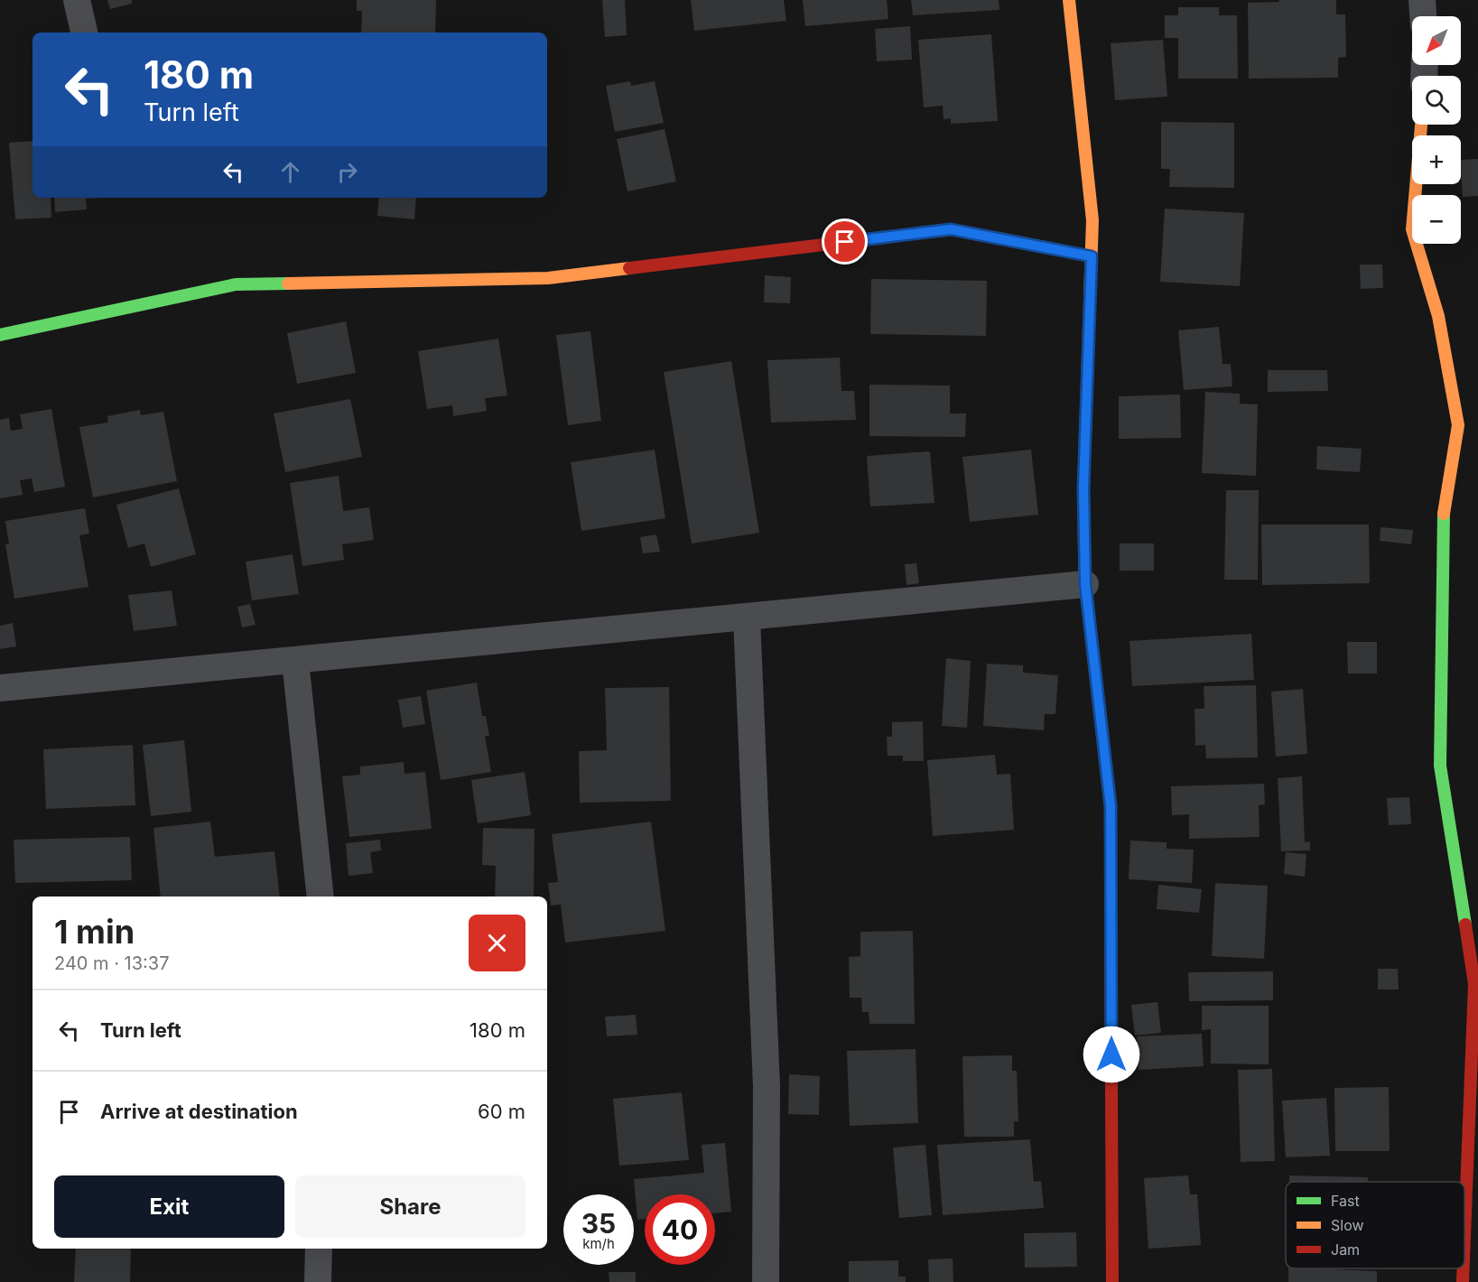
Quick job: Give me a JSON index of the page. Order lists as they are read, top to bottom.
{
  "legend": ["Fast", "Slow", "Jam"],
  "north": "bottom left",
  "page": {
    "map_buttons": ["+", "−"],
    "turn": ["180 m", "Turn left"],
    "heading": ["1 min", "240 m · 13:37"],
    "list": [
      {
        "name": "Turn left",
        "value": "180 m"
      },
      {
        "name": "Arrive at destination",
        "value": "60 m"
      }
    ],
    "buttons": ["Exit", "Share"],
    "speed": "35 km/h",
    "limit": "40"
  }
}
